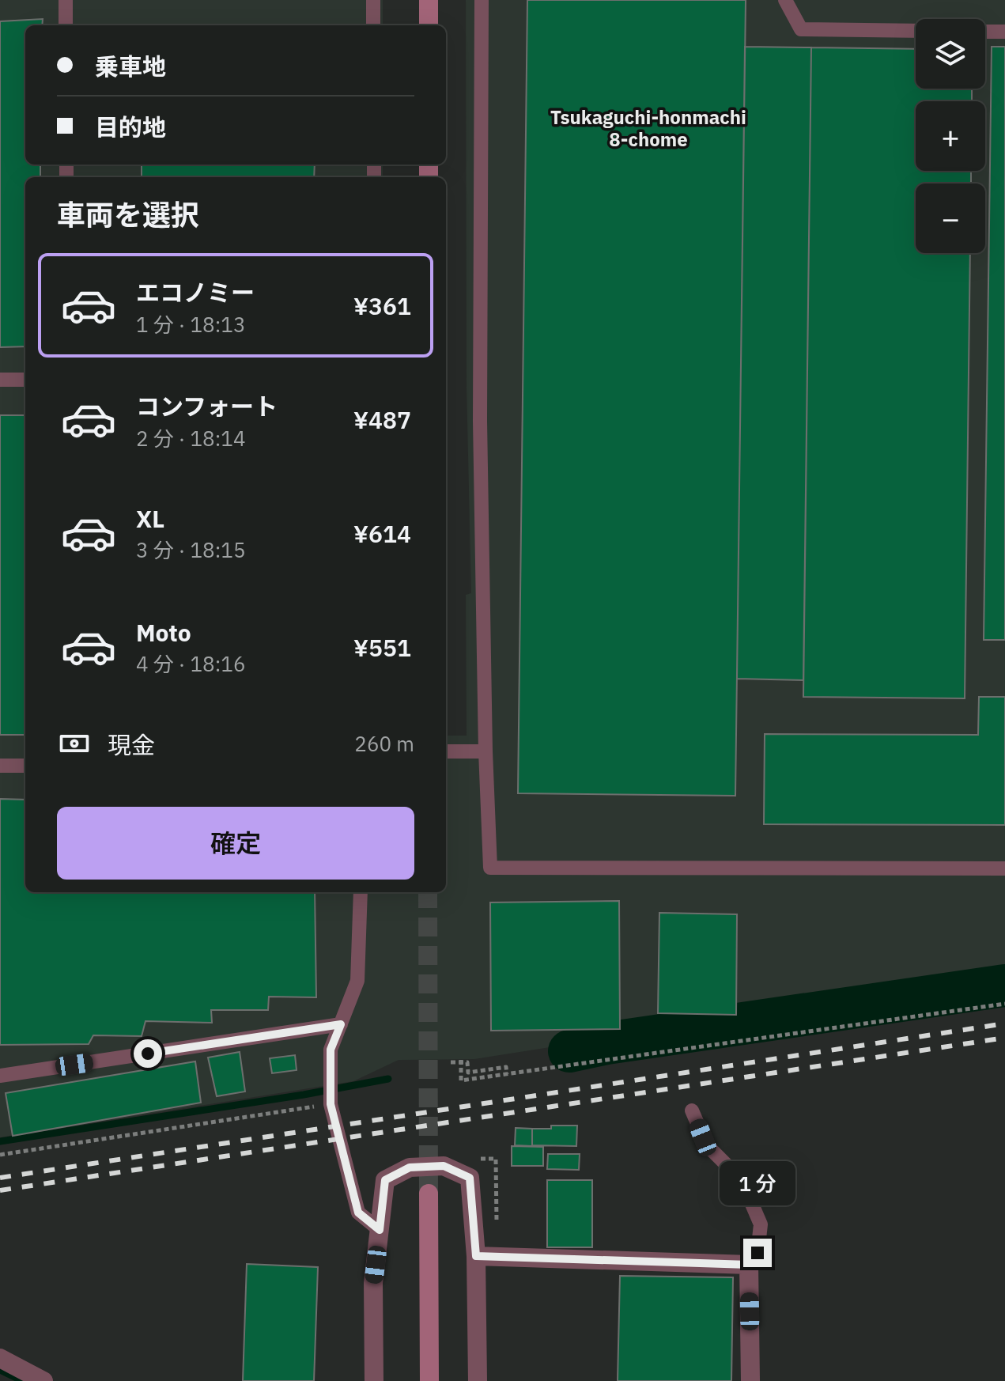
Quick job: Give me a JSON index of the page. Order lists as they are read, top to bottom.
{
  "districts": ["Tsukaguchi-honmachi 8-chome"],
  "page": {
    "map_buttons": ["+", "−"],
    "banner": ["乗車地", "目的地"],
    "heading": "車両を選択",
    "list": [
      {
        "name": "エコノミー",
        "note": "1 分 · 18:13",
        "value": "¥361"
      },
      {
        "name": "コンフォート",
        "note": "2 分 · 18:14",
        "value": "¥487"
      },
      {
        "name": "XL",
        "note": "3 分 · 18:15",
        "value": "¥614"
      },
      {
        "name": "Moto",
        "note": "4 分 · 18:16",
        "value": "¥551"
      }
    ],
    "pay": ["現金", "260 m"],
    "buttons": "確定",
    "bubble": "1 分"
  }
}
